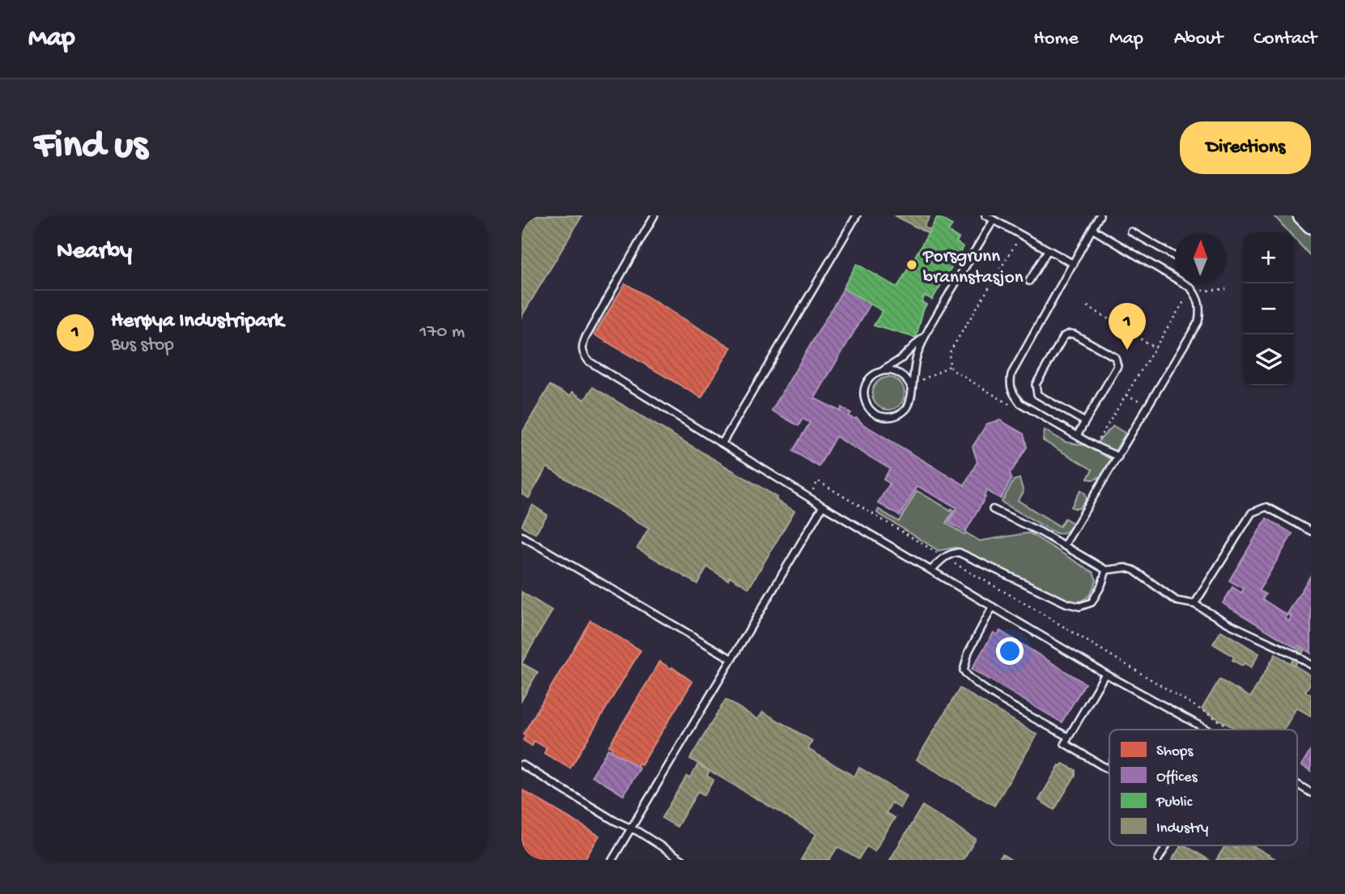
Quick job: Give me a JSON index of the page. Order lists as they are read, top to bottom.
{
  "places": ["Porsgrunn brannstasjon"],
  "legend": [
    "Shops",
    "Offices",
    "Public",
    "Industry"
  ],
  "north": "top",
  "page": {
    "header": "Map",
    "nav": [
      "Home",
      "Map",
      "About",
      "Contact"
    ],
    "buttons": "Directions",
    "title": "Find us",
    "heading": "Nearby",
    "map_buttons": ["+", "−"],
    "list": [
      {
        "mark": "1",
        "name": "Herøya Industripark",
        "note": "Bus stop",
        "value": "170 m"
      }
    ],
    "pins": "1"
  }
}
